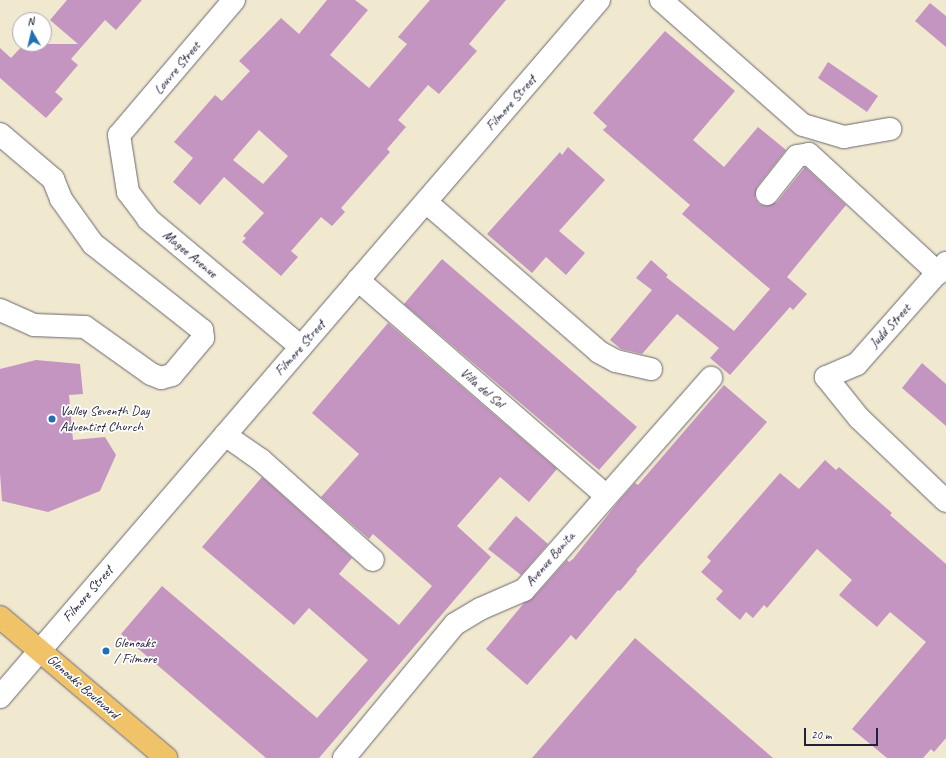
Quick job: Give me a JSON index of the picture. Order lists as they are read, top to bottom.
{
  "streets": {
    "main road": ["Glenoaks Boulevard"],
    "street": [
      "Louvre Street",
      "Filmore Street",
      "Magee Avenue",
      "Judd Street",
      "Villa del Sol",
      "Avenue Bonita"
    ]
  },
  "crossings": [
    ["Louvre Street", "Magee Avenue"],
    ["Filmore Street", "Magee Avenue"],
    ["Filmore Street", "Villa del Sol"],
    ["Filmore Street", "Glenoaks Boulevard"],
    ["Villa del Sol", "Avenue Bonita"]
  ],
  "places": ["Valley Seventh Day Adventist Church", "Glenoaks / Filmore"],
  "scale_bar": "20 m",
  "north": "top"
}
